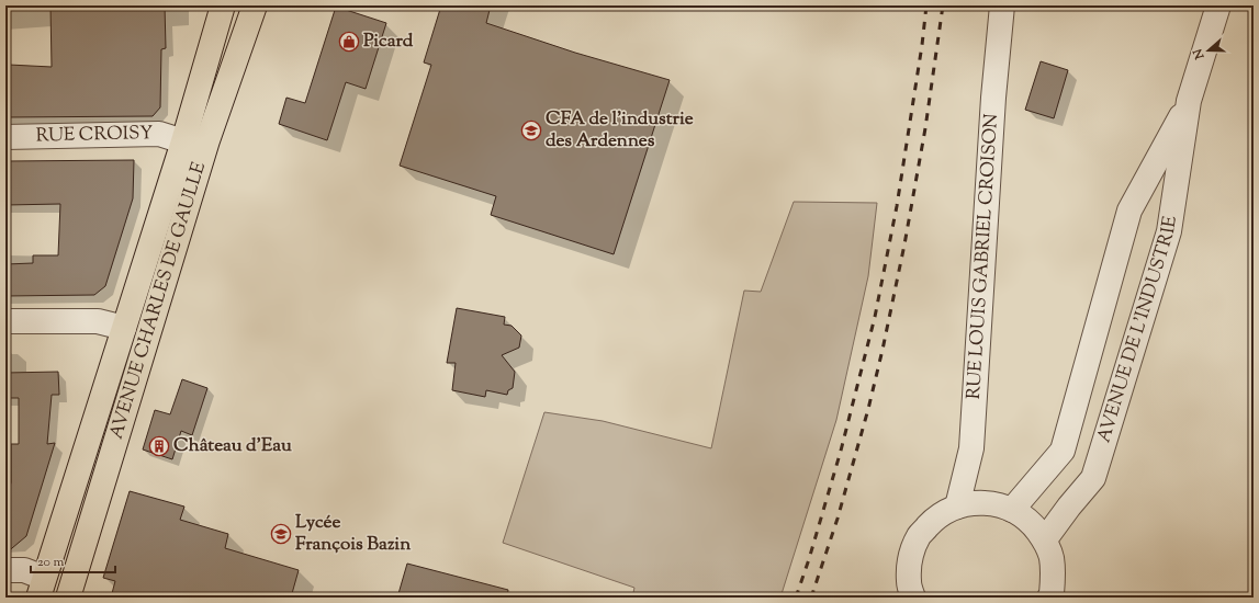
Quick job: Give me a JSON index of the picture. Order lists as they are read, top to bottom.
{
  "streets": {
    "main road": ["AVENUE CHARLES DE GAULLE"],
    "street": ["RUE CROISY", "RUE LOUIS GABRIEL CROISON", "AVENUE DE L'INDUSTRIE"]
  },
  "crossings": [
    ["RUE CROISY", "AVENUE CHARLES DE GAULLE"]
  ],
  "places": {
    "shop": ["Picard"],
    "school or university": ["CFA de l'industrie des Ardennes", "Lycée François Bazin"],
    "building": ["Château d'Eau"]
  },
  "scale_bar": "20 m",
  "north": "left"
}
